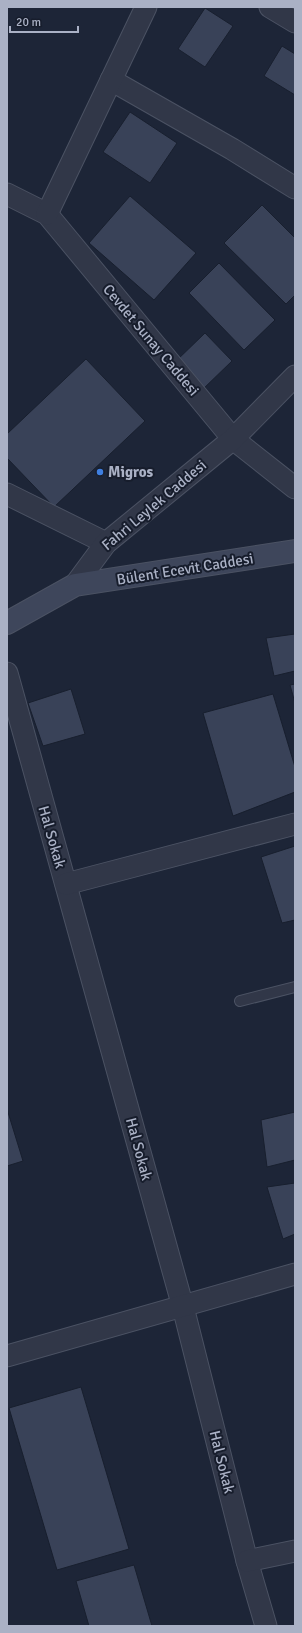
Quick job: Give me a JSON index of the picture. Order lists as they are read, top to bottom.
{
  "streets": {
    "street": [
      "Cevdet Sunay Caddesi",
      "Fahri Leylek Caddesi",
      "Bülent Ecevit Caddesi",
      "Hal Sokak"
    ]
  },
  "crossings": [
    ["Cevdet Sunay Caddesi", "Fahri Leylek Caddesi"],
    ["Fahri Leylek Caddesi", "Bülent Ecevit Caddesi"]
  ],
  "places": ["Migros"],
  "scale_bar": "20 m"
}
